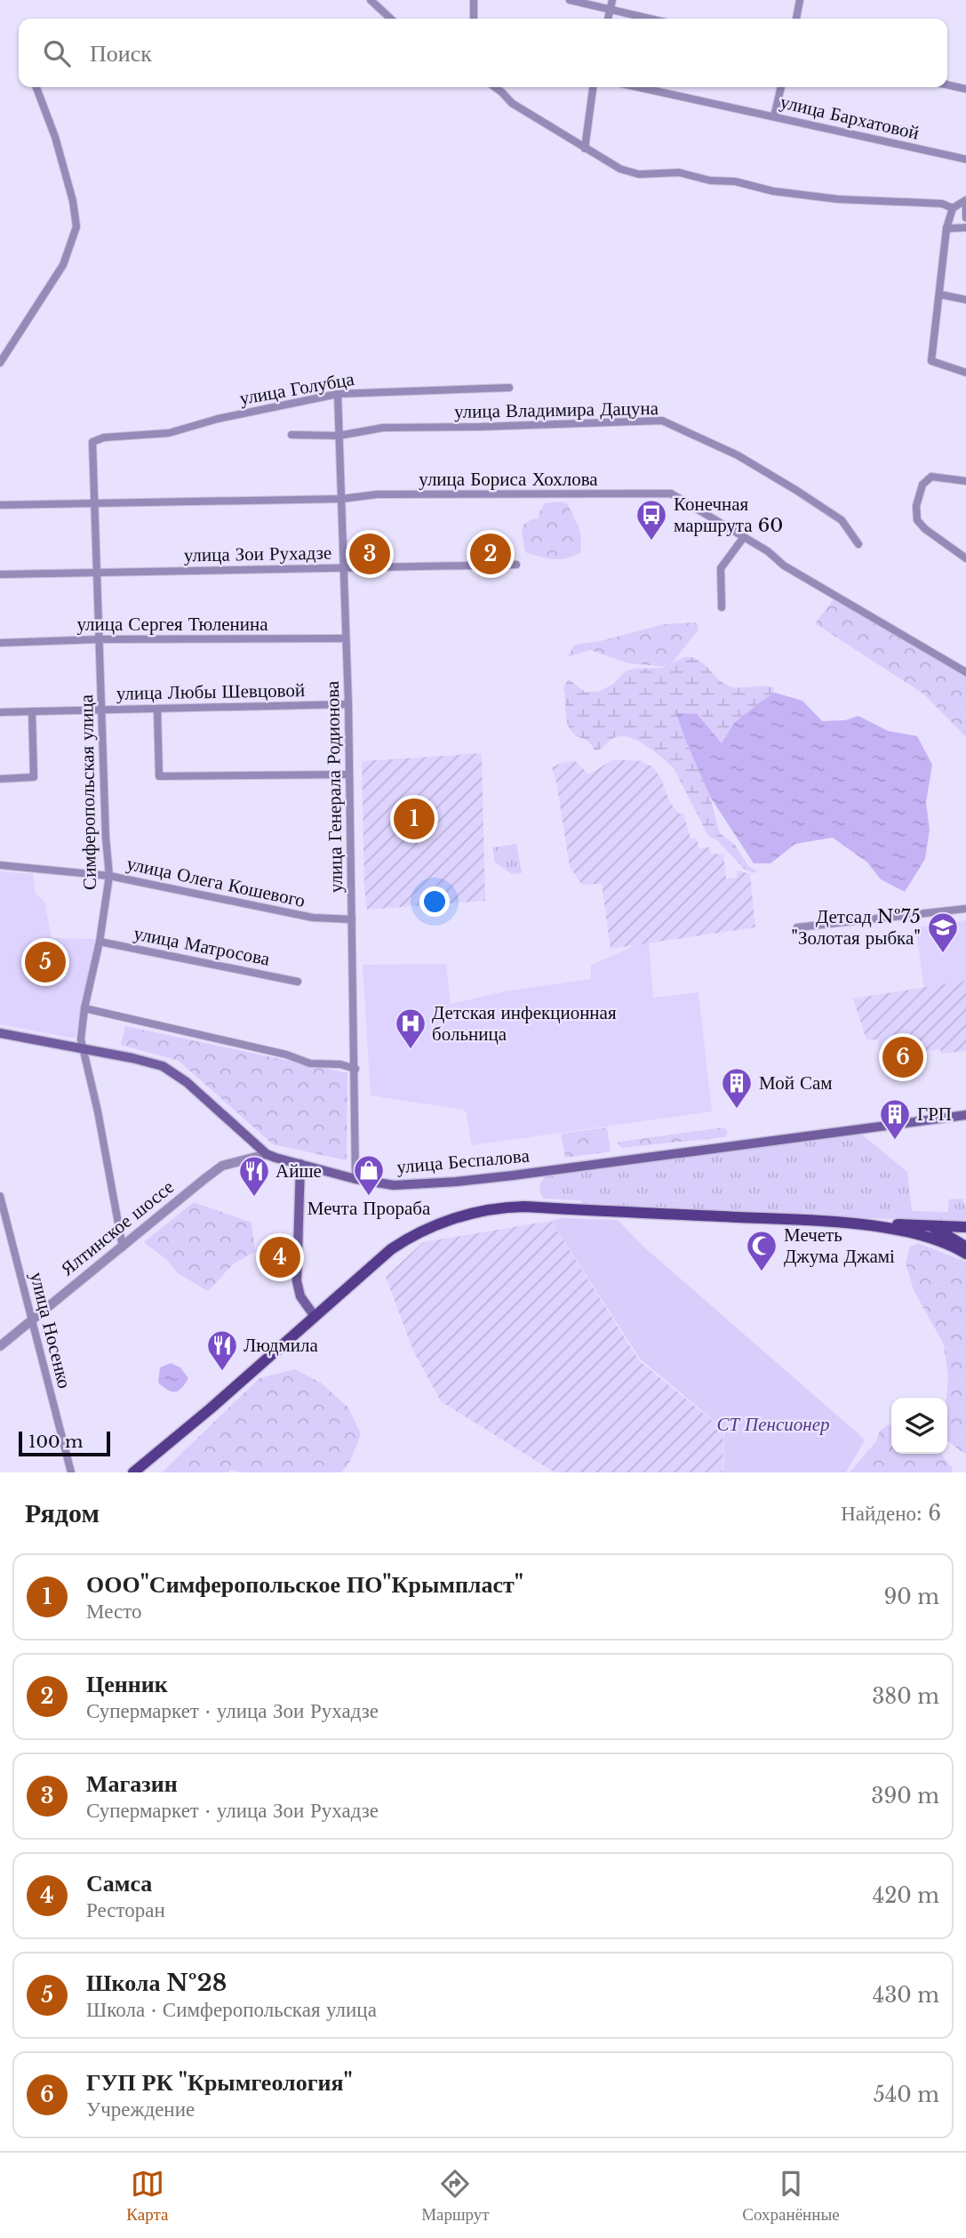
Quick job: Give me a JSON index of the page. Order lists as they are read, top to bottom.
{
  "streets": {
    "main road": ["улица Беспалова"],
    "street": [
      "улица Бархатовой",
      "улица Голубца",
      "улица Владимира Дацуна",
      "улица Бориса Хохлова",
      "улица Зои Рухадзе",
      "улица Сергея Тюленина",
      "улица Любы Шевцовой",
      "улица Генерала Родионова",
      "Симферопольская улица",
      "улица Олега Кошевого",
      "улица Матросова",
      "Ялтинское шоссе",
      "улица Носенко"
    ]
  },
  "crossings": [
    ["улица Голубца", "улица Генерала Родионова"],
    ["улица Голубца", "Симферопольская улица"],
    ["улица Владимира Дацуна", "улица Генерала Родионова"],
    ["улица Бориса Хохлова", "улица Генерала Родионова"],
    ["улица Бориса Хохлова", "Симферопольская улица"],
    ["улица Зои Рухадзе", "улица Генерала Родионова"],
    ["улица Зои Рухадзе", "Симферопольская улица"],
    ["улица Сергея Тюленина", "улица Генерала Родионова"],
    ["улица Сергея Тюленина", "Симферопольская улица"],
    ["улица Любы Шевцовой", "улица Генерала Родионова"],
    ["улица Любы Шевцовой", "Симферопольская улица"],
    ["улица Генерала Родионова", "улица Олега Кошевого"],
    ["улица Генерала Родионова", "улица Беспалова"],
    ["Симферопольская улица", "улица Олега Кошевого"],
    ["Симферопольская улица", "улица Матросова"],
    ["Симферопольская улица", "улица Беспалова"],
    ["Симферопольская улица", "Ялтинское шоссе"],
    ["улица Беспалова", "Ялтинское шоссе"],
    ["Ялтинское шоссе", "улица Носенко"]
  ],
  "parks": ["СТ Пенсионер"],
  "places": {
    "bus stop": ["Конечная маршрута 60"],
    "school or university": ["Детсад №75 \"Золотая рыбка\""],
    "hospital": ["Детская инфекционная больница"],
    "building": ["Мой Сам", "ГРП"],
    "shop": ["Мечта Прораба"],
    "restaurant": ["Айше", "Людмила"],
    "mosque": ["Мечеть Джума Джамі"]
  },
  "scale_bar": "100 m",
  "page": {
    "search": "Поиск",
    "pins": [
      "2",
      "3",
      "1",
      "5",
      "6",
      "4"
    ],
    "scale": "100 m",
    "heading": ["Рядом", "Найдено: 6"],
    "list": [
      {
        "mark": "1",
        "name": "ООО\"Симферопольское ПО\"Крымпласт\"",
        "note": "Место",
        "value": "90 m"
      },
      {
        "mark": "2",
        "name": "Ценник",
        "note": "Супермаркет · улица Зои Рухадзе",
        "value": "380 m"
      },
      {
        "mark": "3",
        "name": "Магазин",
        "note": "Супермаркет · улица Зои Рухадзе",
        "value": "390 m"
      },
      {
        "mark": "4",
        "name": "Самса",
        "note": "Ресторан",
        "value": "420 m"
      },
      {
        "mark": "5",
        "name": "Школа №28",
        "note": "Школа · Симферопольская улица",
        "value": "430 m"
      },
      {
        "mark": "6",
        "name": "ГУП РК \"Крымгеология\"",
        "note": "Учреждение",
        "value": "540 m"
      }
    ],
    "nav": ["Карта", "Маршрут", "Сохранённые"]
  }
}
